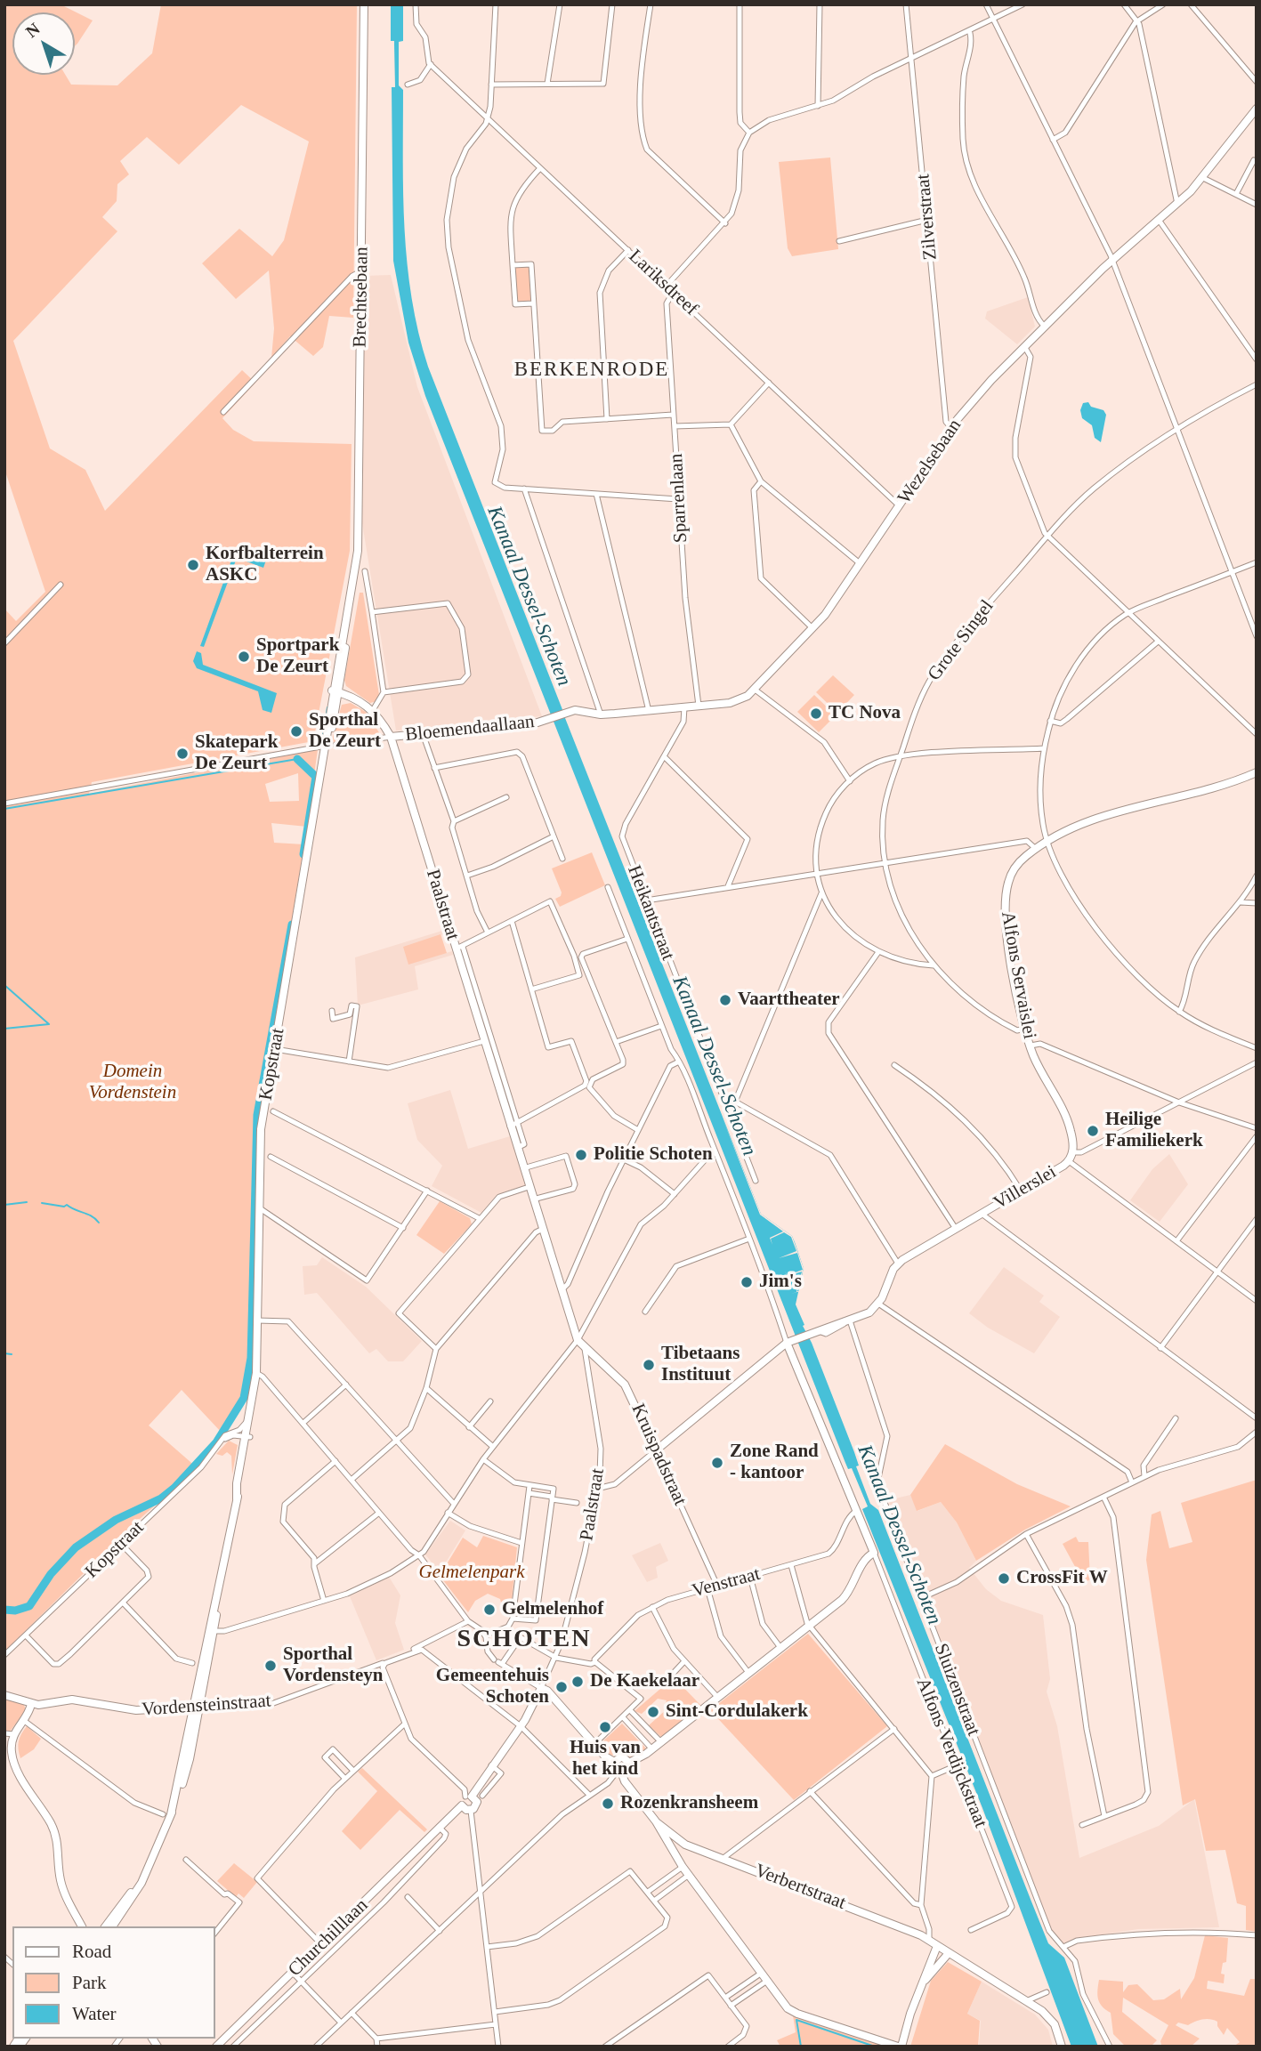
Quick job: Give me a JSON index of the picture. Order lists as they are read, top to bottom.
{
  "streets": {
    "street": [
      "Zilverstraat",
      "Lariksdreef",
      "Brechtsebaan",
      "Wezelsebaan",
      "Sparrenlaan",
      "Grote Singel",
      "Bloemendaallaan",
      "Paalstraat",
      "Heikantstraat",
      "Alfons Servaislei",
      "Kopstraat",
      "Villerslei",
      "Kruispadstraat",
      "Venstraat",
      "Sluizenstraat",
      "Vordensteinstraat",
      "Alfons Verdijckstraat",
      "Verbertstraat",
      "Churchilllaan"
    ]
  },
  "crossings": [
    ["Zilverstraat", "Wezelsebaan"],
    ["Lariksdreef", "Wezelsebaan"],
    ["Lariksdreef", "Sparrenlaan"],
    ["Brechtsebaan", "Paalstraat"],
    ["Brechtsebaan", "Kopstraat"],
    ["Wezelsebaan", "Sparrenlaan"],
    ["Wezelsebaan", "Bloemendaallaan"],
    ["Wezelsebaan", "Heikantstraat"],
    ["Grote Singel", "Alfons Servaislei"],
    ["Bloemendaallaan", "Paalstraat"],
    ["Paalstraat", "Kopstraat"],
    ["Paalstraat", "Kruispadstraat"],
    ["Alfons Servaislei", "Villerslei"],
    ["Kruispadstraat", "Venstraat"]
  ],
  "districts": ["BERKENRODE", "SCHOTEN"],
  "water": ["Kanaal Dessel-Schoten"],
  "parks": ["Domein Vordenstein", "Gelmelenpark"],
  "places": [
    "Korfbalterrein ASKC",
    "Sportpark De Zeurt",
    "TC Nova",
    "Sporthal De Zeurt",
    "Skatepark De Zeurt",
    "Vaarttheater",
    "Heilige Familiekerk",
    "Politie Schoten",
    "Jim's",
    "Tibetaans Instituut",
    "Zone Rand - kantoor",
    "CrossFit W",
    "Gelmelenhof",
    "Sporthal Vordensteyn",
    "De Kaekelaar",
    "Gemeentehuis Schoten",
    "Sint-Cordulakerk",
    "Huis van het kind",
    "Rozenkransheem"
  ],
  "legend": ["Road", "Park", "Water"],
  "north": "top left"
}
